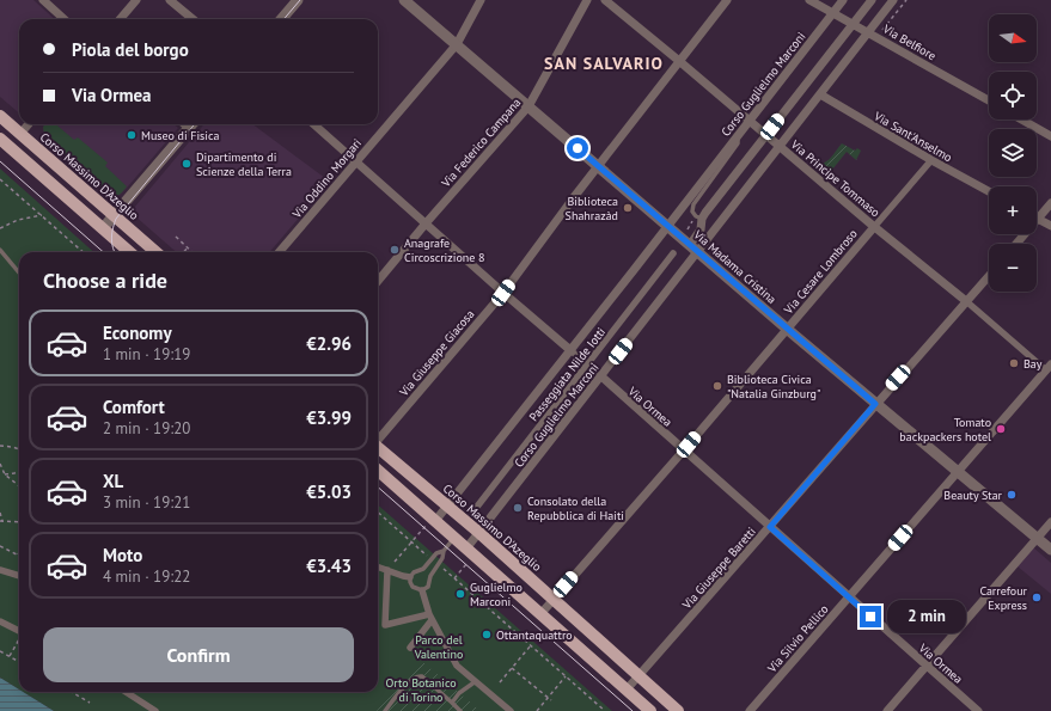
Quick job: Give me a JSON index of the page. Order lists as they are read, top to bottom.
{
  "streets": {
    "main road": ["Corso Massimo D'Azeglio"],
    "street": [
      "Via Belfiore",
      "Corso Guglielmo Marconi",
      "Via Sant'Anselmo",
      "Via Federico Campana",
      "Via Oddino Morgari",
      "Via Principe Tommaso",
      "Via Madama Cristina",
      "Via Cesare Lombroso",
      "Via Giuseppe Giacosa",
      "Passeggiata Nilde Iotti",
      "Via Ormea",
      "Via Giuseppe Baretti",
      "Via Silvio Pellico"
    ]
  },
  "crossings": [
    ["Via Belfiore", "Corso Guglielmo Marconi"],
    ["Corso Guglielmo Marconi", "Via Sant'Anselmo"],
    ["Corso Guglielmo Marconi", "Corso Massimo D'Azeglio"],
    ["Corso Guglielmo Marconi", "Via Principe Tommaso"],
    ["Corso Guglielmo Marconi", "Via Madama Cristina"],
    ["Corso Guglielmo Marconi", "Via Ormea"],
    ["Via Sant'Anselmo", "Via Cesare Lombroso"],
    ["Via Federico Campana", "Via Madama Cristina"],
    ["Via Federico Campana", "Via Ormea"],
    ["Corso Massimo D'Azeglio", "Via Cesare Lombroso"],
    ["Corso Massimo D'Azeglio", "Via Giuseppe Baretti"],
    ["Via Oddino Morgari", "Via Madama Cristina"],
    ["Via Oddino Morgari", "Via Ormea"],
    ["Via Principe Tommaso", "Via Cesare Lombroso"],
    ["Via Principe Tommaso", "Via Giuseppe Giacosa"],
    ["Via Principe Tommaso", "Via Giuseppe Baretti"],
    ["Via Principe Tommaso", "Via Silvio Pellico"],
    ["Via Madama Cristina", "Via Cesare Lombroso"],
    ["Via Madama Cristina", "Via Giuseppe Giacosa"],
    ["Via Madama Cristina", "Via Giuseppe Baretti"],
    ["Via Madama Cristina", "Via Silvio Pellico"],
    ["Via Cesare Lombroso", "Via Ormea"],
    ["Via Giuseppe Giacosa", "Via Ormea"],
    ["Passeggiata Nilde Iotti", "Via Ormea"],
    ["Via Ormea", "Via Giuseppe Baretti"],
    ["Via Ormea", "Via Silvio Pellico"]
  ],
  "districts": ["SAN SALVARIO"],
  "parks": ["Parco del Valentino", "Orto Botanico di Torino"],
  "places": [
    "Museo di Fisica",
    "Dipartimento di Scienze della Terra",
    "Biblioteca Shahrazàd",
    "Anagrafe Circoscrizione 8",
    "Bay",
    "Biblioteca Civica \"Natalia Ginzburg\"",
    "Tomato backpackers hotel",
    "Beauty Star",
    "Consolato della Repubblica di Haiti",
    "Guglielmo Marconi",
    "Carrefour Express",
    "Ottantaquattro"
  ],
  "north": "right",
  "page": {
    "map_buttons": ["+", "−"],
    "banner": ["Piola del borgo", "Via Ormea"],
    "heading": "Choose a ride",
    "list": [
      {
        "name": "Economy",
        "note": "1 min · 19:19",
        "value": "€2.96"
      },
      {
        "name": "Comfort",
        "note": "2 min · 19:20",
        "value": "€3.99"
      },
      {
        "name": "XL",
        "note": "3 min · 19:21",
        "value": "€5.03"
      },
      {
        "name": "Moto",
        "note": "4 min · 19:22",
        "value": "€3.43"
      }
    ],
    "bubble": "2 min",
    "buttons": "Confirm"
  }
}
